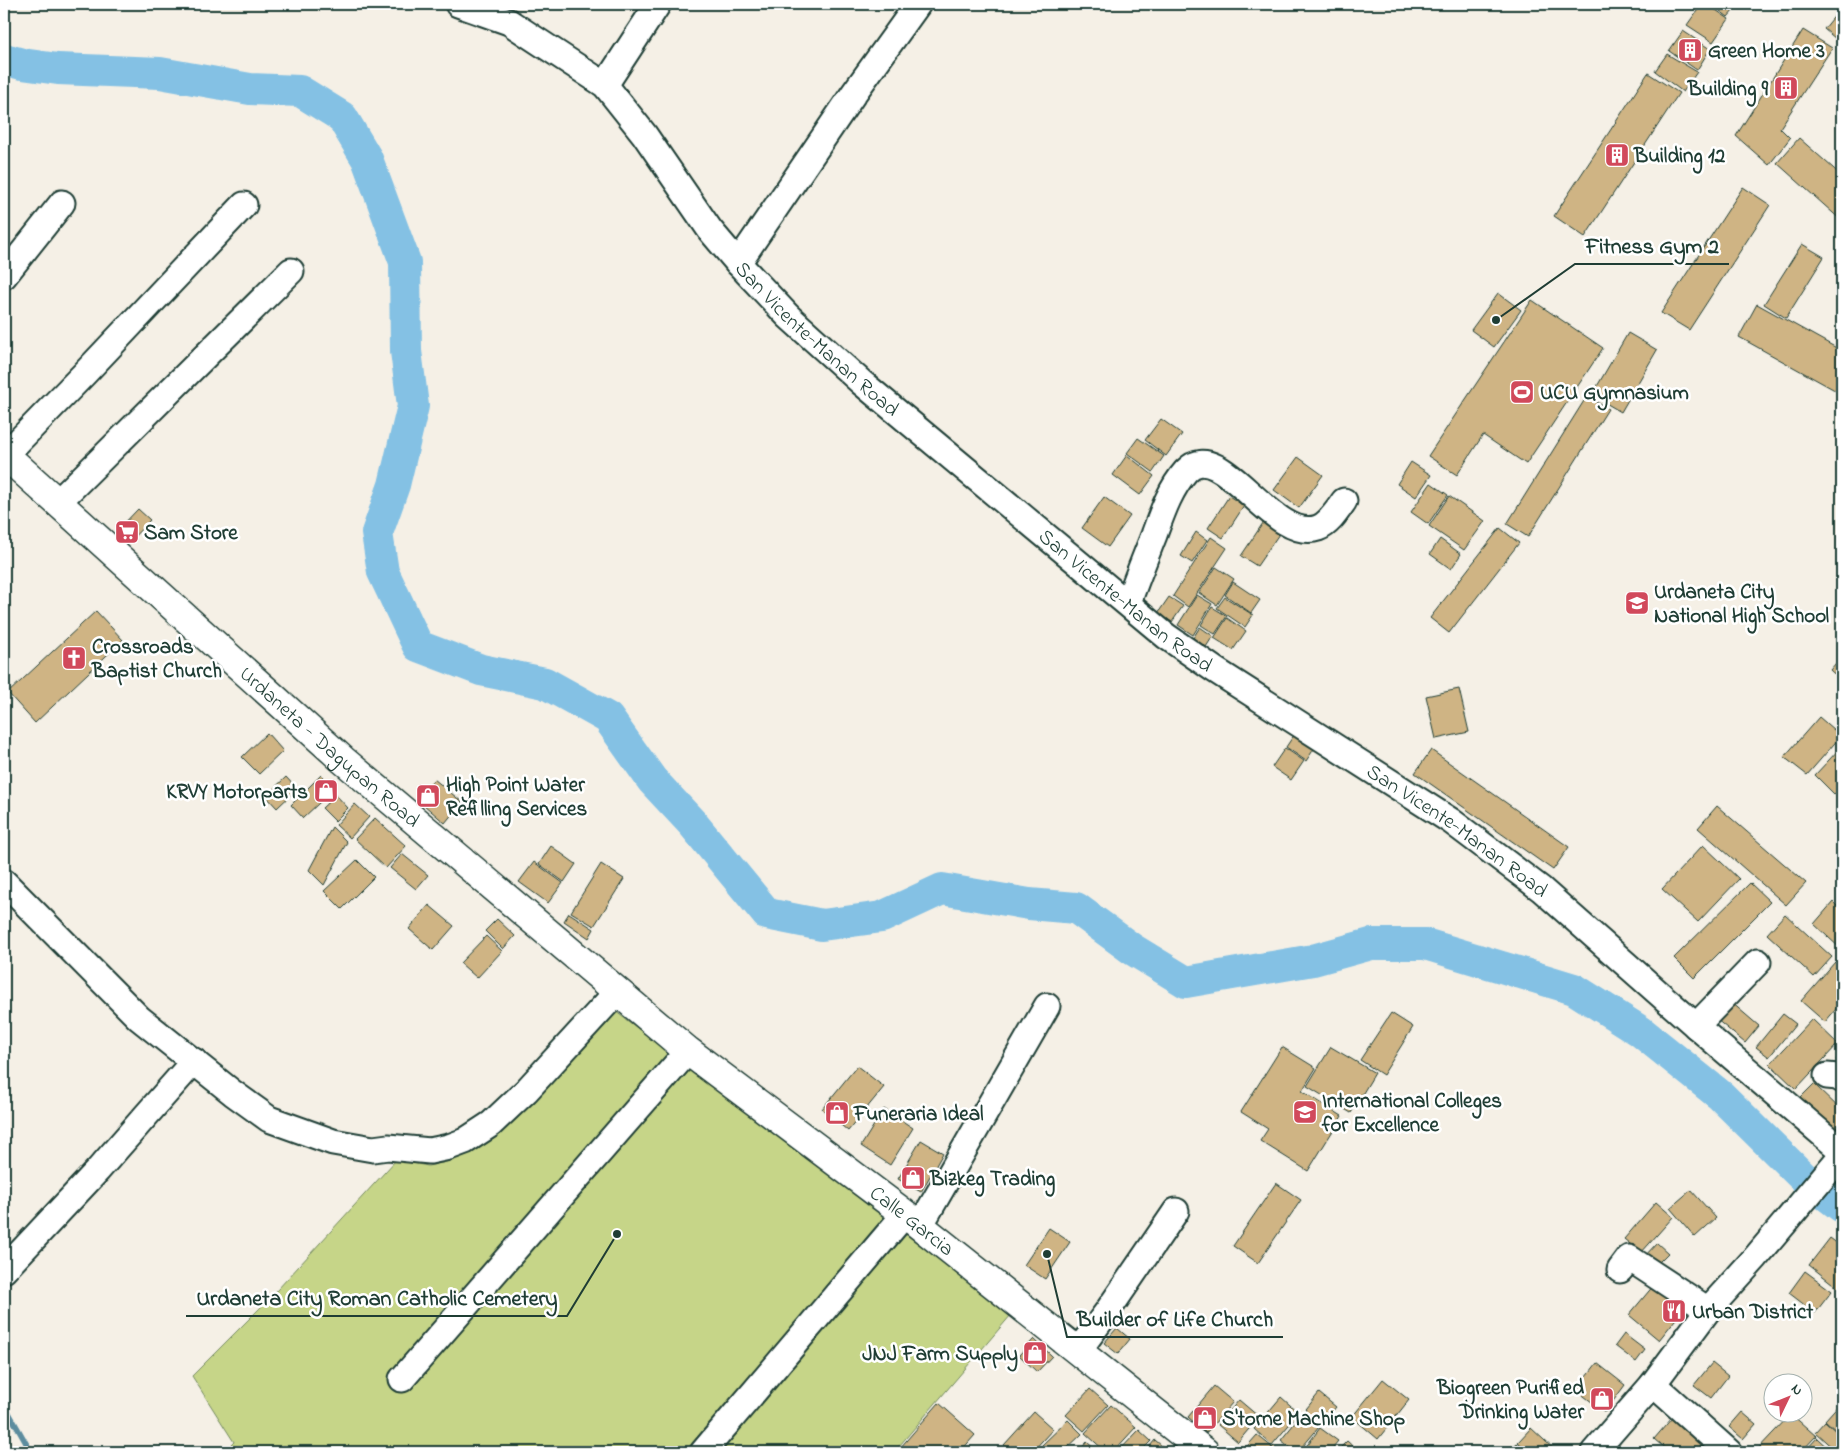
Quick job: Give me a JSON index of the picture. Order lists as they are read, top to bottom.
{
  "streets": {
    "main road": ["Urdaneta - Dagupan Road", "Calle Garcia"],
    "street": ["San Vicente-Manan Road"]
  },
  "crossings": [
    ["Urdaneta - Dagupan Road", "Calle Garcia"]
  ],
  "places": {
    "building": ["Green Home 3", "Building 9", "Building 12"],
    "other": ["Fitness Gym 2", "Urdaneta City Roman Catholic Cemetery", "Builder of Life Church"],
    "sports": ["UCU Gymnasium"],
    "supermarket": ["Sam Store"],
    "school or university": ["Urdaneta City National High School", "International Colleges for Excellence"],
    "church": ["Crossroads Baptist Church"],
    "shop": [
      "KRVY Motorparts",
      "High Point Water Refilling Services",
      "Funeraria Ideal",
      "Bizkeg Trading",
      "JNJ Farm Supply",
      "Biogreen Purified Drinking Water",
      "S'torne Machine Shop"
    ],
    "restaurant": ["Urban District"]
  },
  "north": "top right"
}
